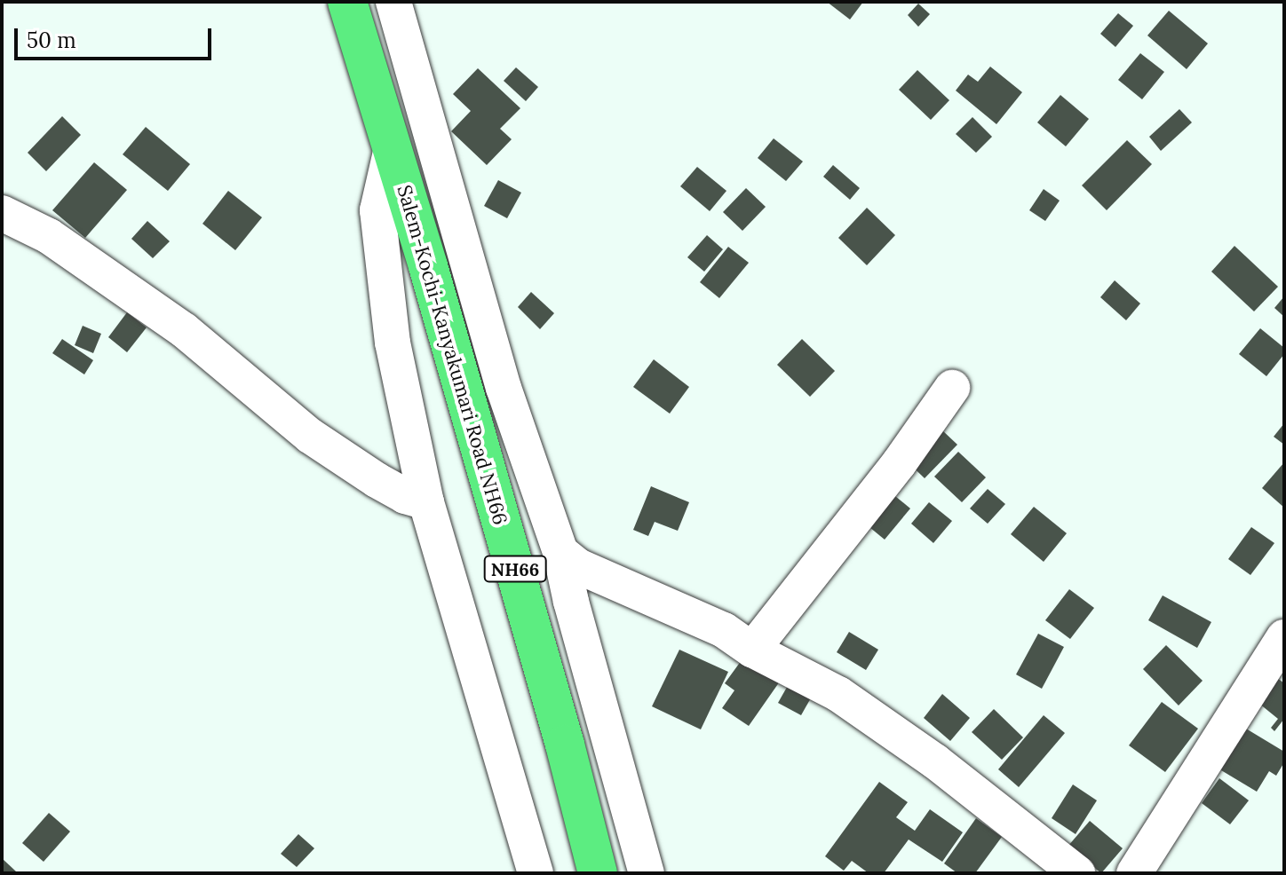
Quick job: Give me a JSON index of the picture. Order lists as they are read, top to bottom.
{
  "streets": {
    "highway": ["Salem-Kochi-Kanyakumari Road NH66", "NH66"]
  },
  "scale_bar": "50 m"
}
